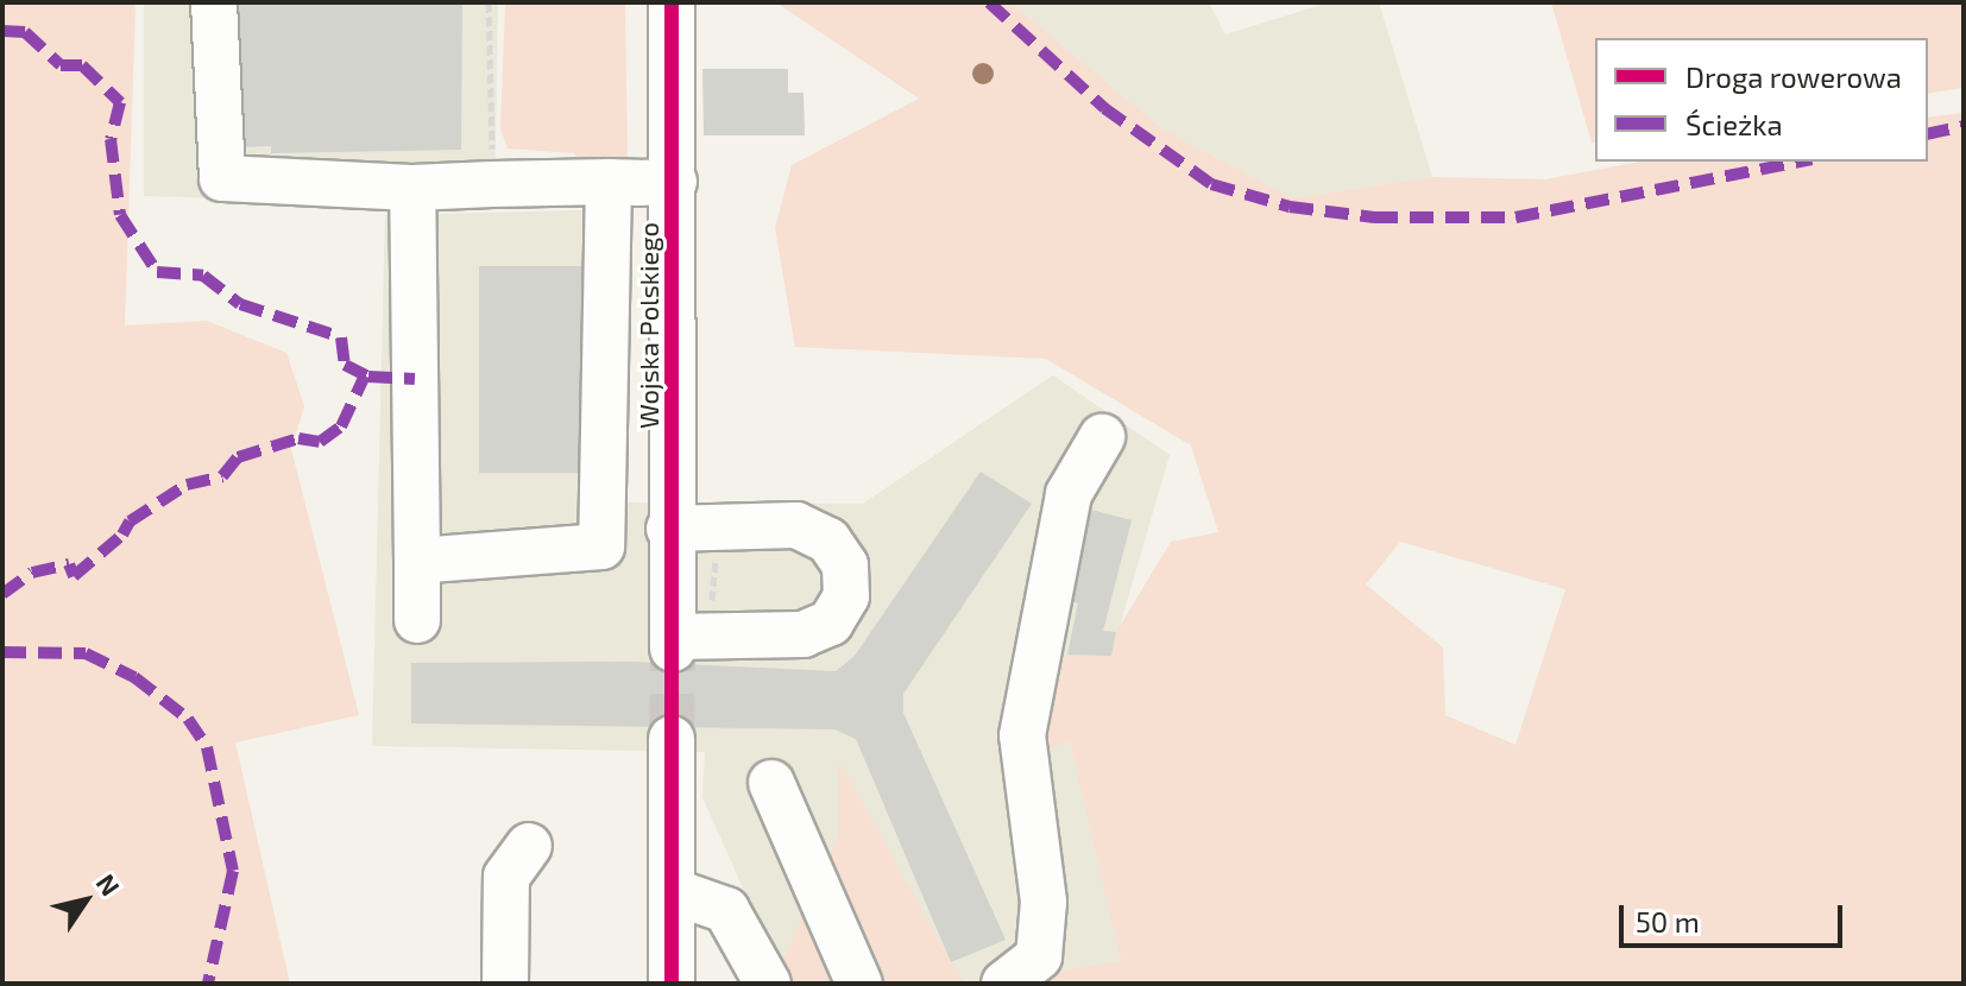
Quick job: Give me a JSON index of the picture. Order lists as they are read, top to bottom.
{
  "streets": {
    "street": ["Wojska Polskiego"]
  },
  "legend": ["Droga rowerowa", "Ścieżka"],
  "scale_bar": "50 m",
  "north": "top right"
}
